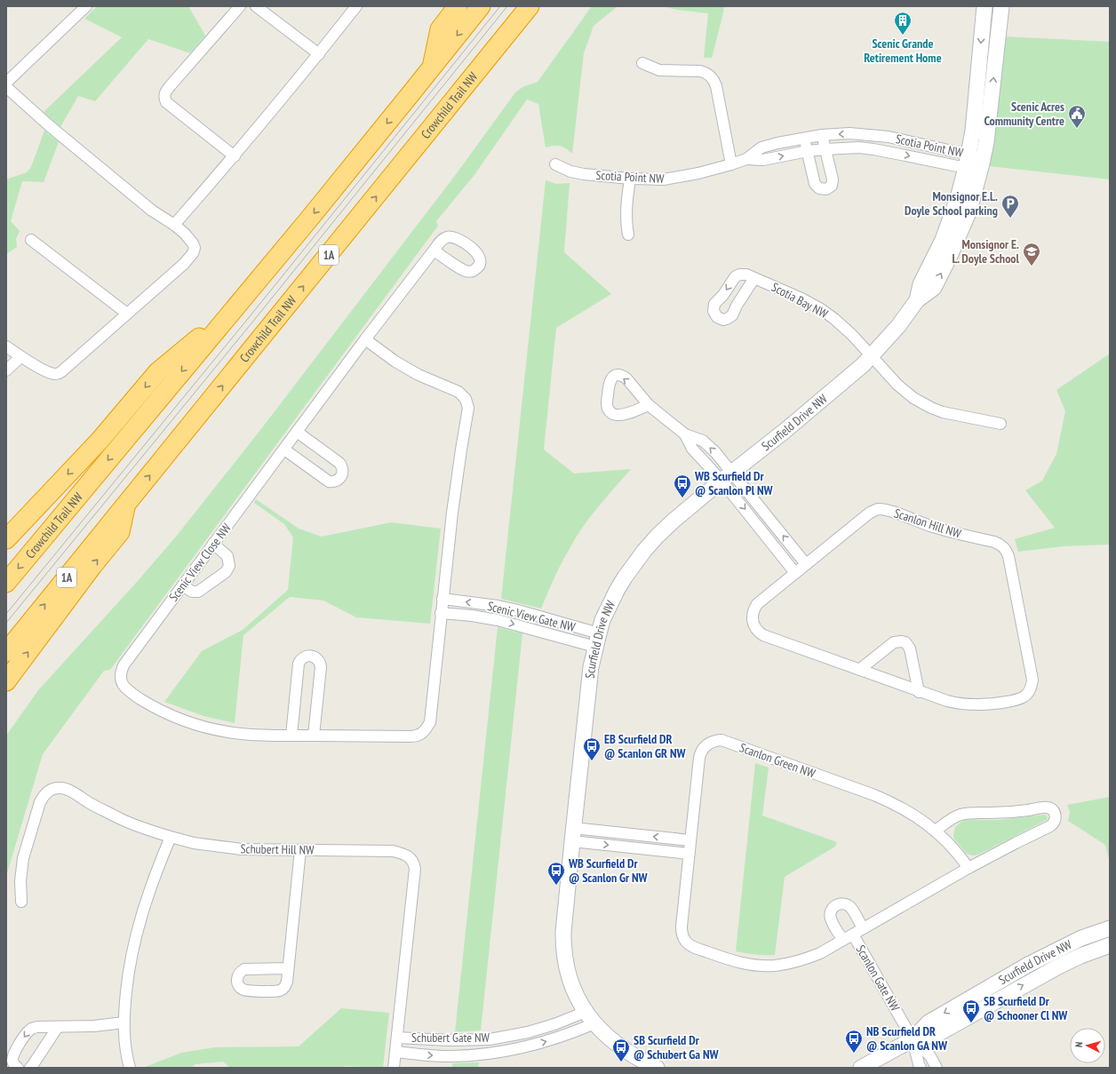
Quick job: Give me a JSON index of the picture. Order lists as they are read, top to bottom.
{
  "streets": {
    "highway": ["Crowchild Trail NW", "1A"],
    "street": [
      "Scotia Point NW",
      "Scotia Bay NW",
      "Scurfield Drive NW",
      "Scanlon Hill NW",
      "Scenic View Close NW",
      "Scenic View Gate NW",
      "Scanlon Green NW",
      "Schubert Hill NW",
      "Scanlon Gate NW",
      "Schubert Gate NW"
    ]
  },
  "crossings": [
    ["Scotia Point NW", "Scurfield Drive NW"],
    ["Scotia Bay NW", "Scurfield Drive NW"],
    ["Scurfield Drive NW", "Scenic View Gate NW"],
    ["Scurfield Drive NW", "Scanlon Gate NW"],
    ["Scurfield Drive NW", "Schubert Gate NW"],
    ["Scenic View Close NW", "Scenic View Gate NW"],
    ["Scanlon Green NW", "Scanlon Gate NW"],
    ["Schubert Hill NW", "Schubert Gate NW"]
  ],
  "places": {
    "building": ["Scenic Grande Retirement Home"],
    "public building": ["Scenic Acres Community Centre"],
    "parking": ["Monsignor E.L. Doyle School parking"],
    "school or university": ["Monsignor E. L. Doyle School"],
    "bus stop": [
      "WB Scurfield Dr @ Scanlon Pl NW",
      "EB Scurfield DR @ Scanlon GR NW",
      "WB Scurfield Dr @ Scanlon Gr NW",
      "SB Scurfield Dr @ Schooner Cl NW",
      "NB Scurfield DR @ Scanlon GA NW",
      "SB Scurfield Dr @ Schubert Ga NW"
    ]
  },
  "north": "left"
}
